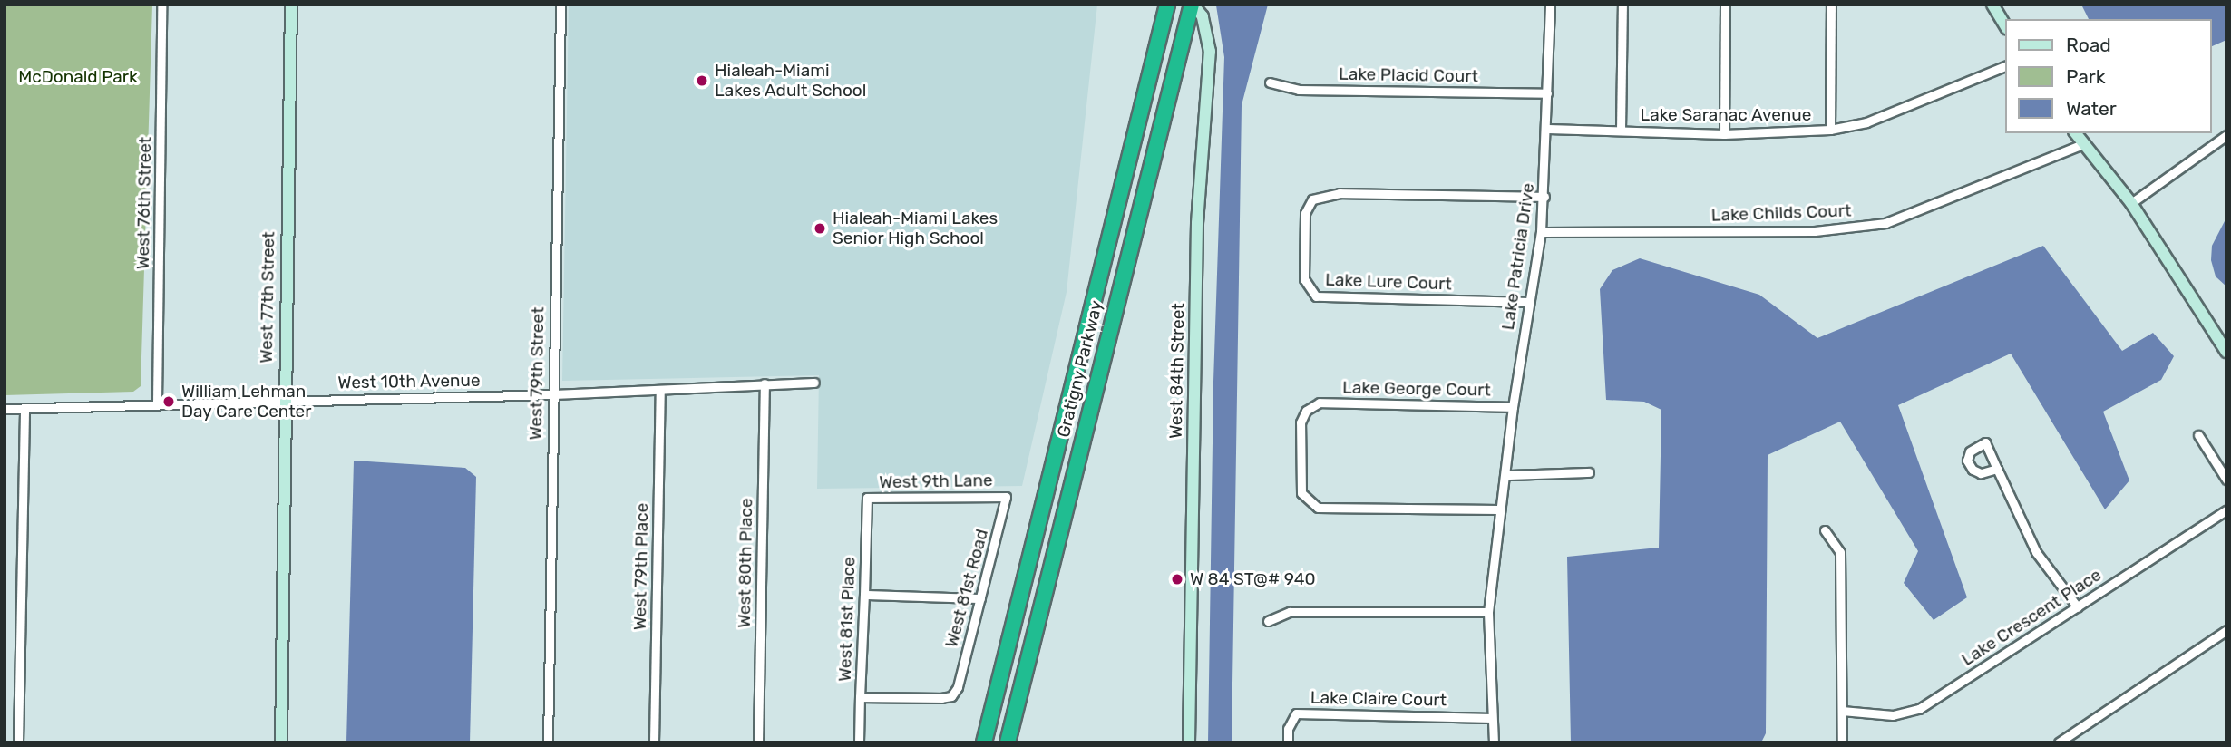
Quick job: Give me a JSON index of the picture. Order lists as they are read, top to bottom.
{
  "streets": {
    "highway": ["Gratigny Parkway"],
    "street": [
      "Lake Placid Court",
      "Lake Saranac Avenue",
      "West 76th Street",
      "Lake Childs Court",
      "Lake Patricia Drive",
      "Lake Lure Court",
      "West 77th Street",
      "West 84th Street",
      "West 79th Street",
      "West 10th Avenue",
      "Lake George Court",
      "West 9th Lane",
      "West 80th Place",
      "West 79th Place",
      "West 81st Road",
      "Lake Crescent Place",
      "West 81st Place",
      "Lake Claire Court"
    ]
  },
  "crossings": [
    ["Lake Placid Court", "Lake Patricia Drive"],
    ["Lake Saranac Avenue", "Lake Patricia Drive"],
    ["West 76th Street", "West 10th Avenue"],
    ["Lake Childs Court", "Lake Patricia Drive"],
    ["Lake Patricia Drive", "Lake Lure Court"],
    ["Lake Patricia Drive", "Lake George Court"],
    ["Lake Patricia Drive", "Lake Claire Court"],
    ["West 77th Street", "West 10th Avenue"],
    ["Gratigny Parkway", "West 84th Street"],
    ["West 79th Street", "West 10th Avenue"],
    ["West 10th Avenue", "West 80th Place"],
    ["West 10th Avenue", "West 79th Place"],
    ["West 9th Lane", "West 81st Road"],
    ["West 9th Lane", "West 81st Place"],
    ["West 81st Road", "West 81st Place"]
  ],
  "parks": ["McDonald Park"],
  "places": [
    "Hialeah-Miami Lakes Adult School",
    "Hialeah-Miami Lakes Senior High School",
    "William Lehman Day Care Center",
    "W 84 ST@# 940"
  ],
  "legend": ["Road", "Park", "Water"]
}
